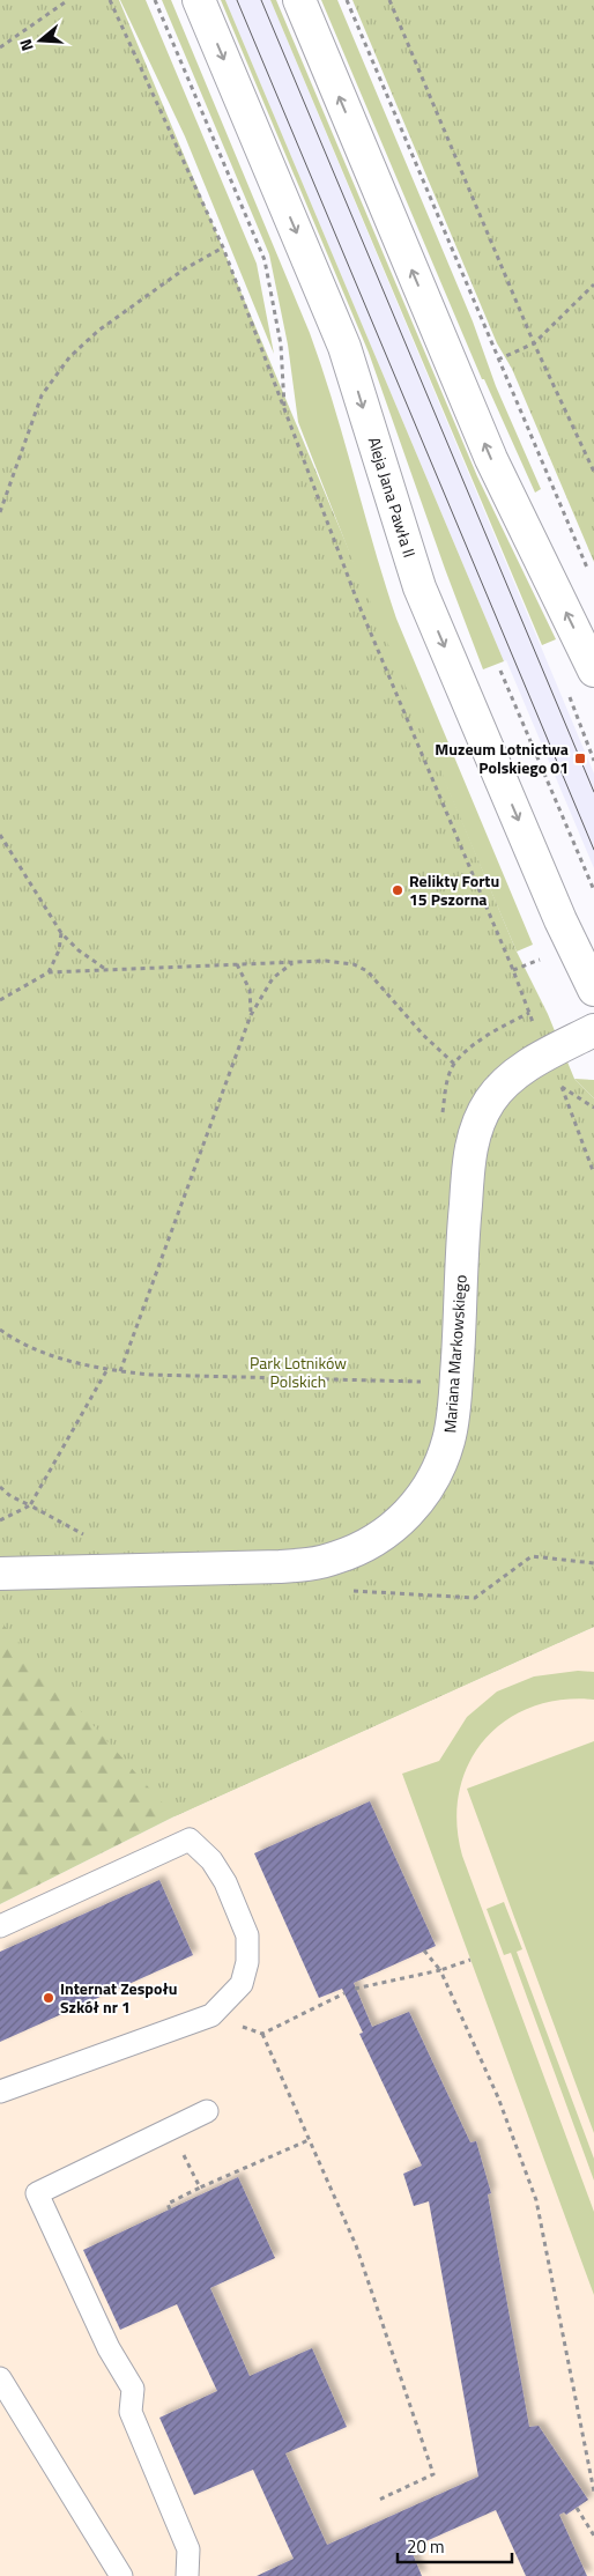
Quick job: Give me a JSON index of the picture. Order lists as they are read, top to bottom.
{
  "streets": {
    "main road": ["Aleja Jana Pawła II", "Mariana Markowskiego"]
  },
  "parks": ["Park Lotników Polskich"],
  "places": {
    "transit": ["Muzeum Lotnictwa Polskiego 01"],
    "other": ["Relikty Fortu 15 Pszorna", "Internat Zespołu Szkół nr 1"]
  },
  "scale_bar": "20 m",
  "north": "left"
}
